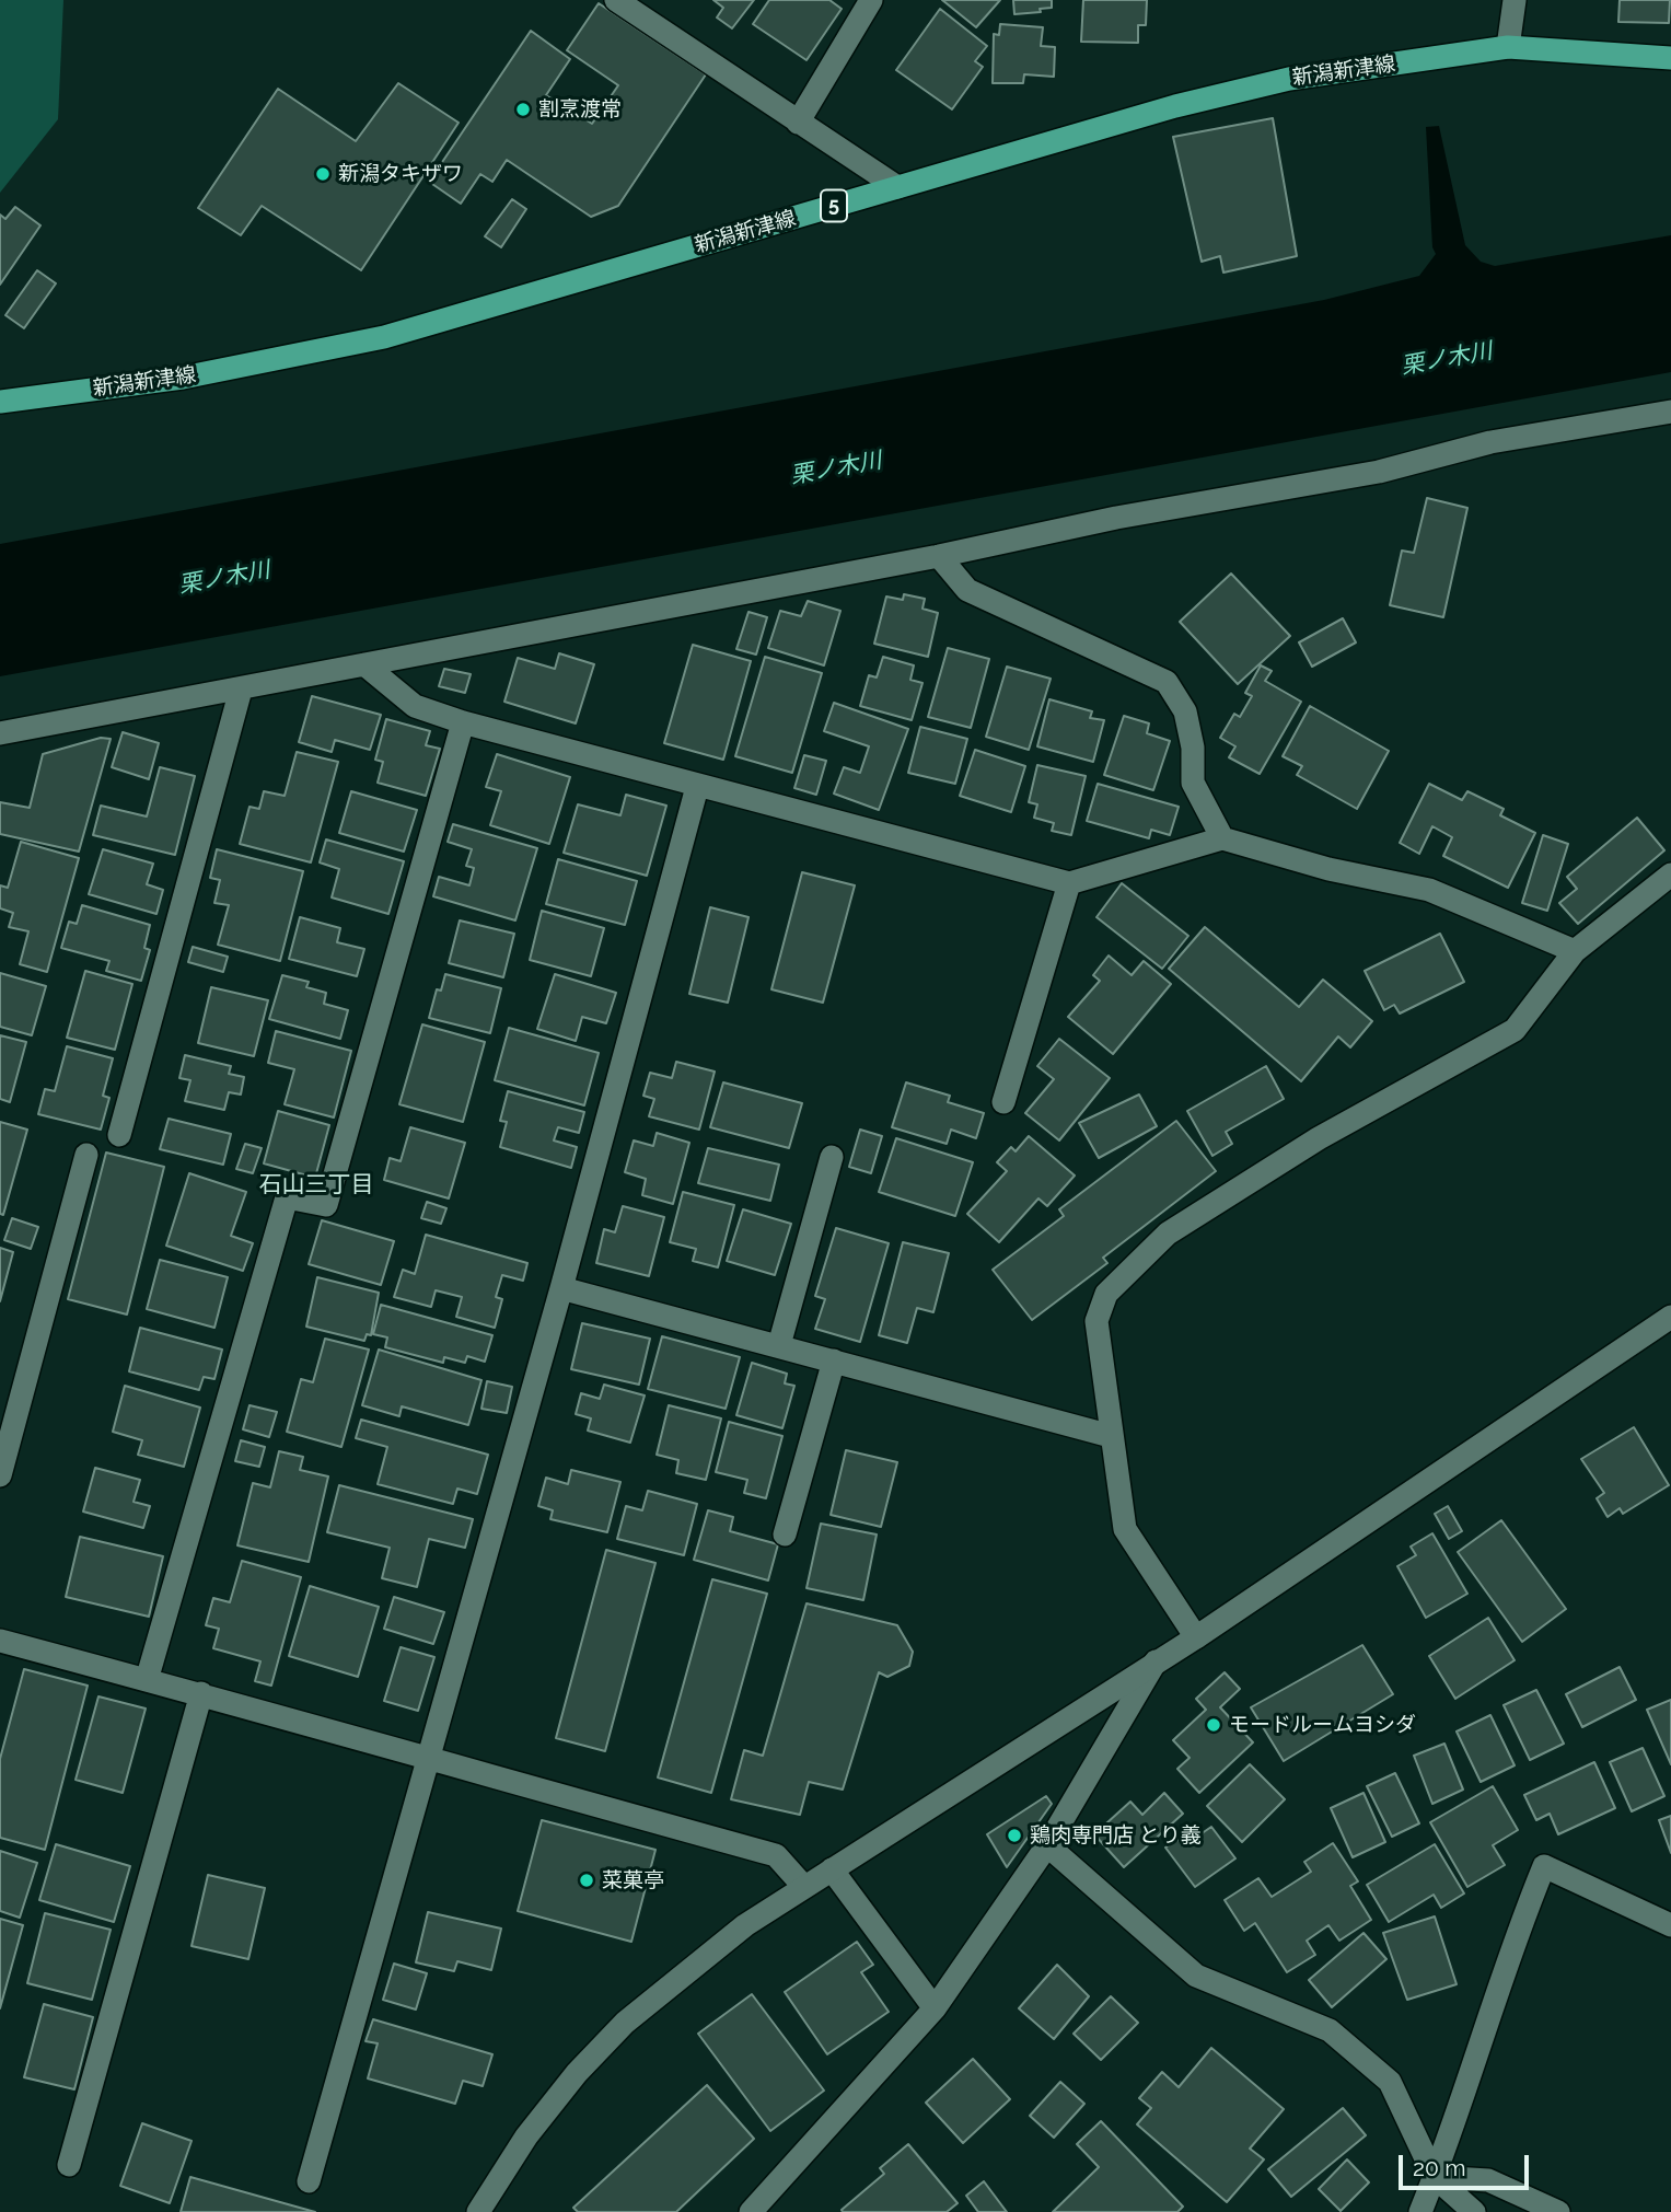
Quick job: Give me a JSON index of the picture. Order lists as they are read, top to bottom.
{
  "streets": {
    "main road": ["新潟新津線", "5"]
  },
  "districts": ["石山三丁目"],
  "water": ["栗ノ木川"],
  "places": [
    "割烹渡常",
    "新潟タキザワ",
    "モードルームヨシダ",
    "鶏肉専門店 とり義",
    "菜菓亭"
  ],
  "scale_bar": "20 m"
}
